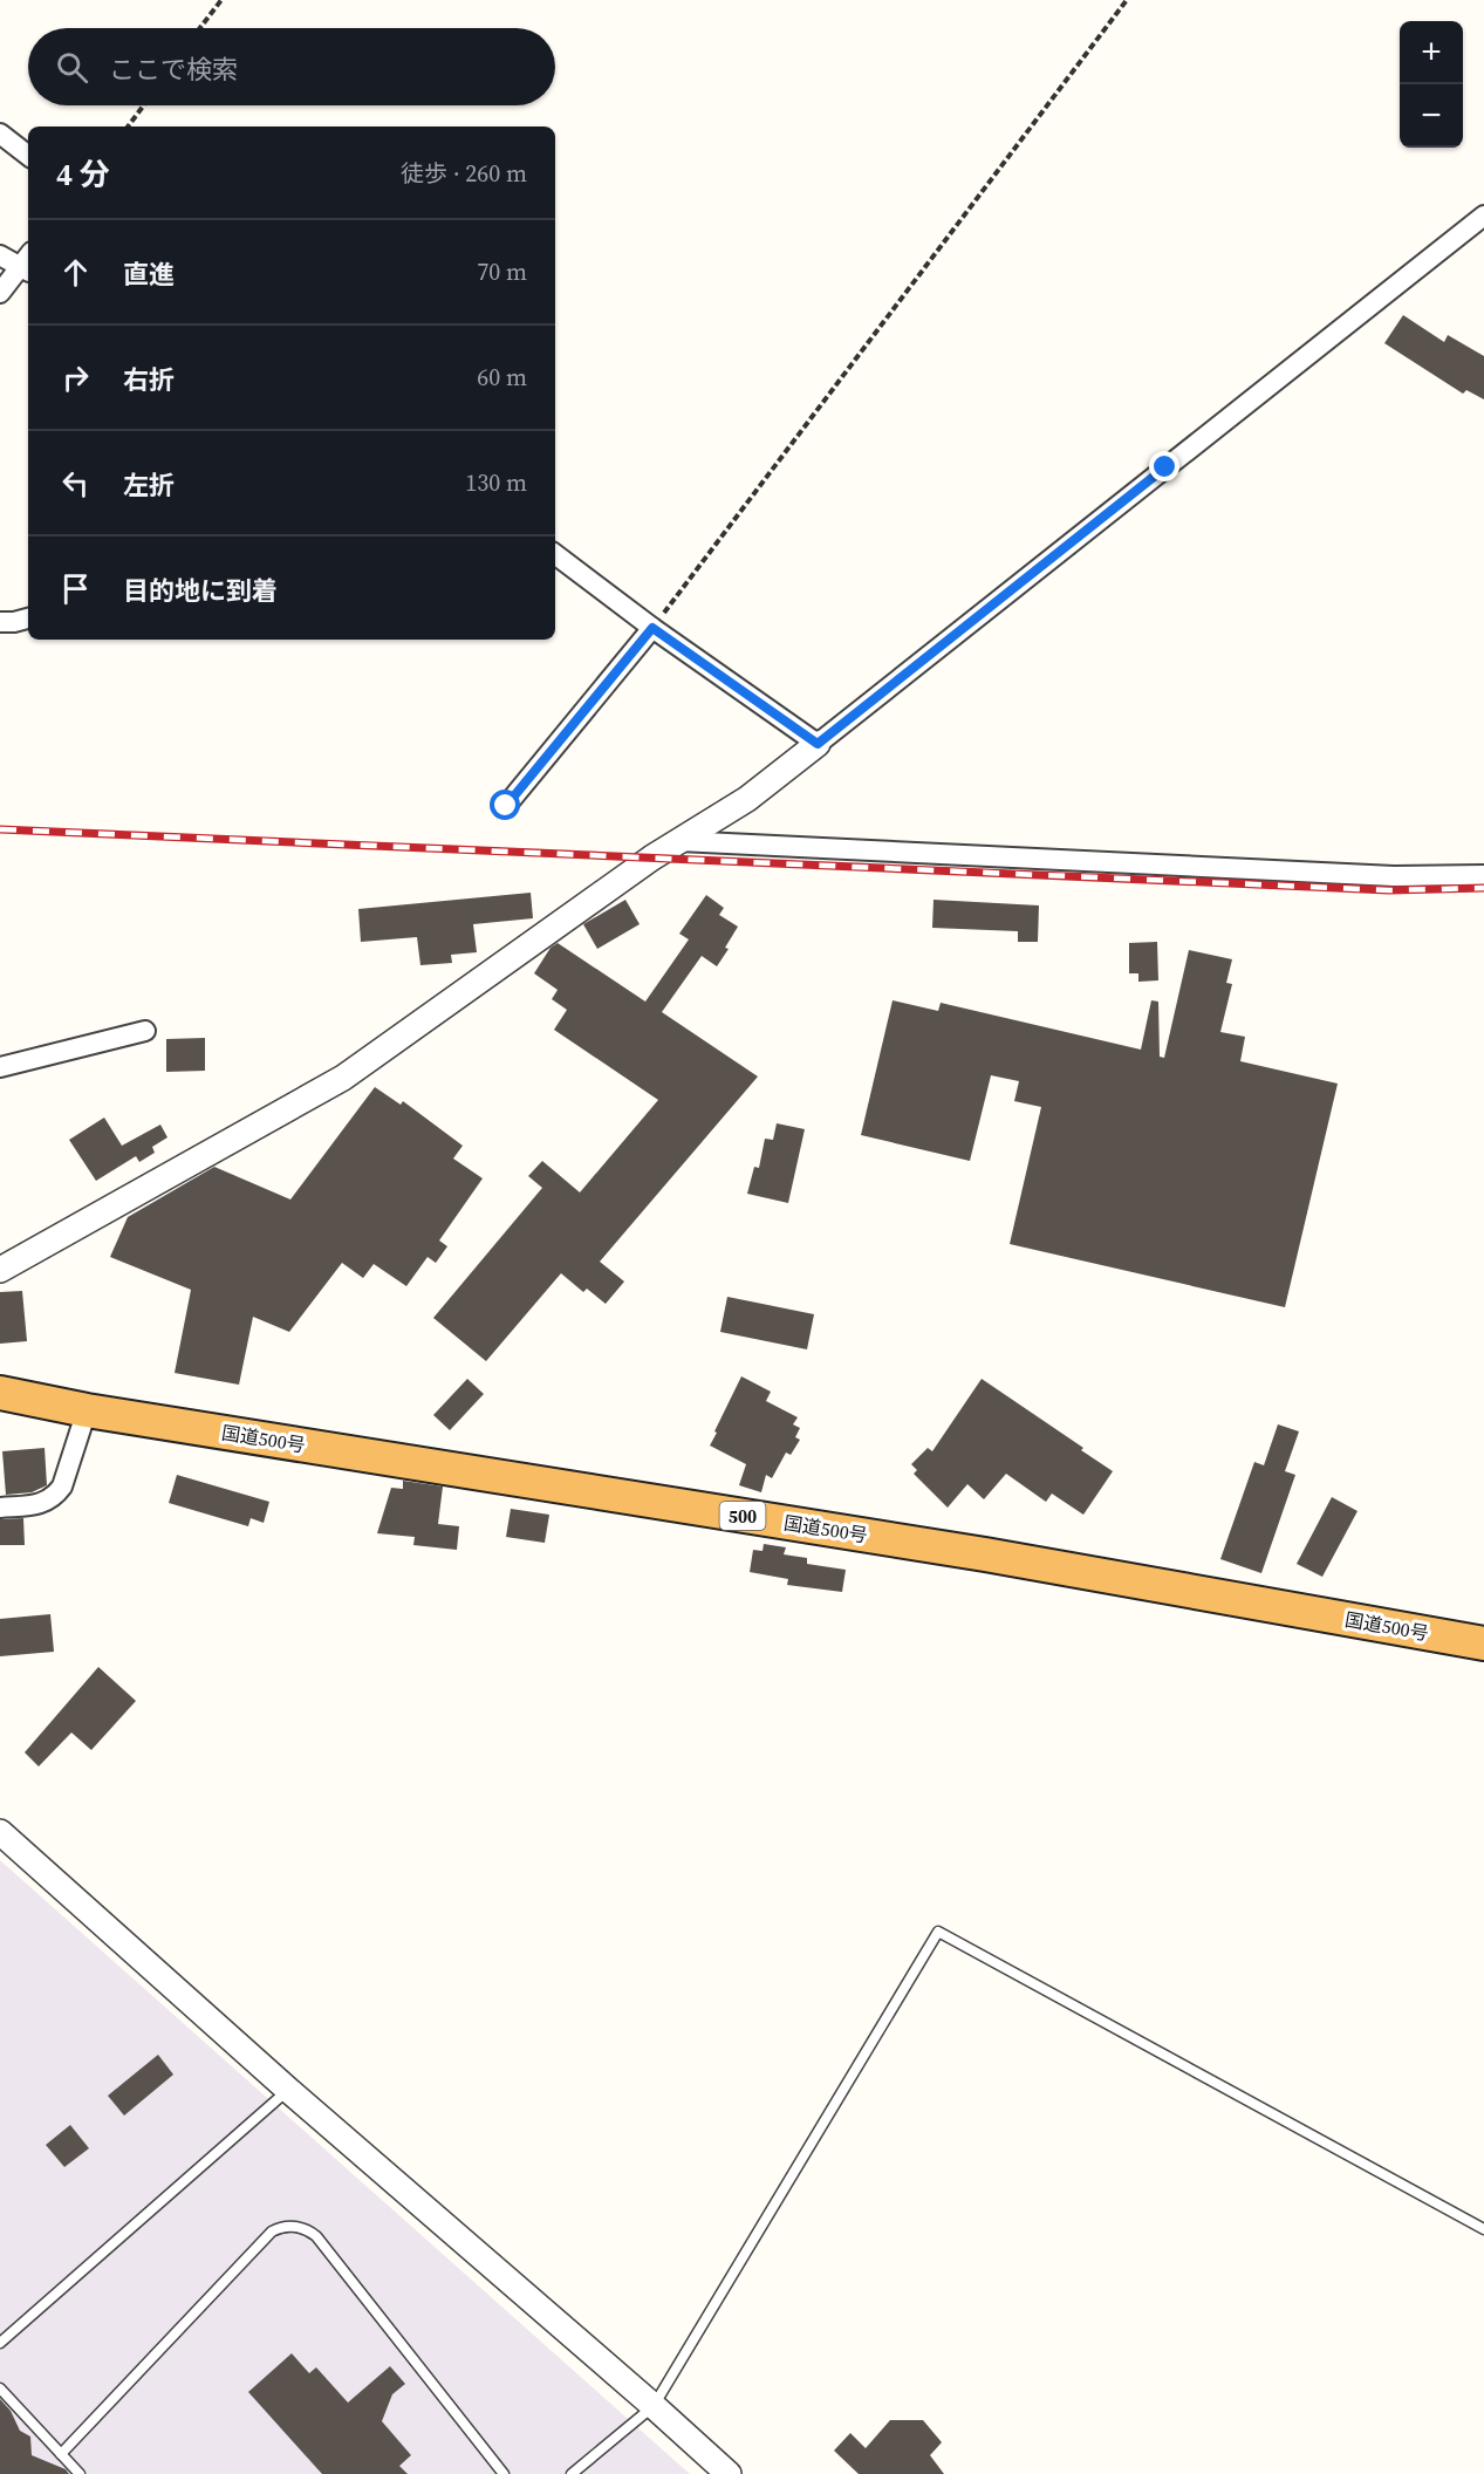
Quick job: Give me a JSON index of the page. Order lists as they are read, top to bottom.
{
  "streets": {
    "highway": ["国道500号", "500"]
  },
  "page": {
    "map_buttons": ["+", "−"],
    "search": "ここで検索",
    "heading": ["4 分", "徒歩 · 260 m"],
    "list": [
      ["直進", "70 m"],
      ["右折", "60 m"],
      ["左折", "130 m"],
      "目的地に到着"
    ]
  }
}
